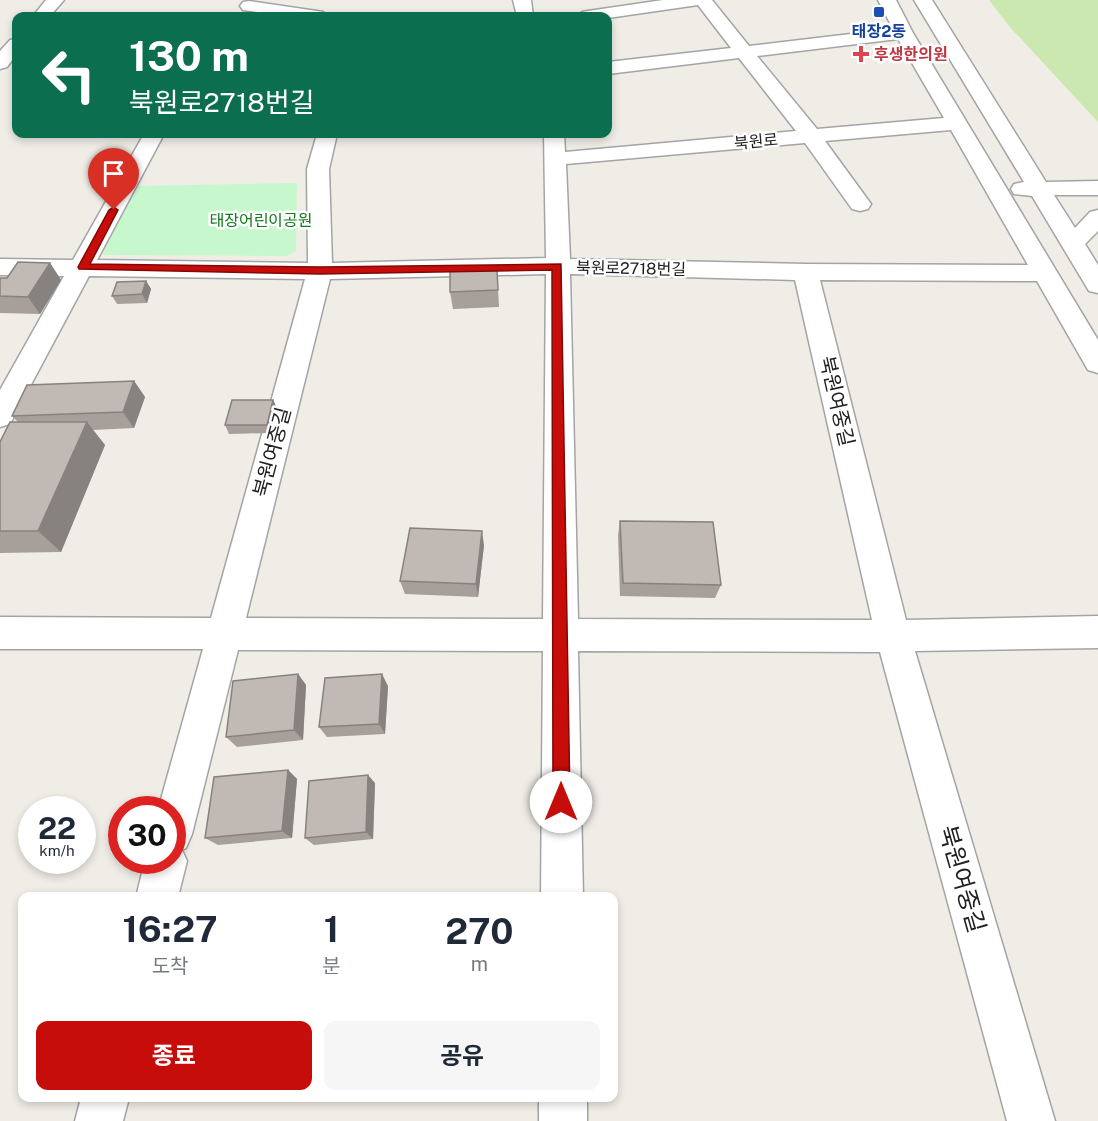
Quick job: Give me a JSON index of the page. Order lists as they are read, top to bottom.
{
  "streets": {
    "street": ["북원로", "북원로2718번길", "북원여중길"]
  },
  "crossings": [
    ["북원로2718번길", "북원여중길"]
  ],
  "parks": ["태장어린이공원"],
  "places": {
    "transit": ["태장2동"],
    "health": ["후생한의원"]
  },
  "page": {
    "turn": ["130 m", "북원로2718번길"],
    "speed": "22 km/h",
    "limit": "30",
    "eta": [
      "16:27",
      "도착",
      "1",
      "분",
      "270",
      "m"
    ],
    "buttons": ["종료", "공유"]
  }
}
